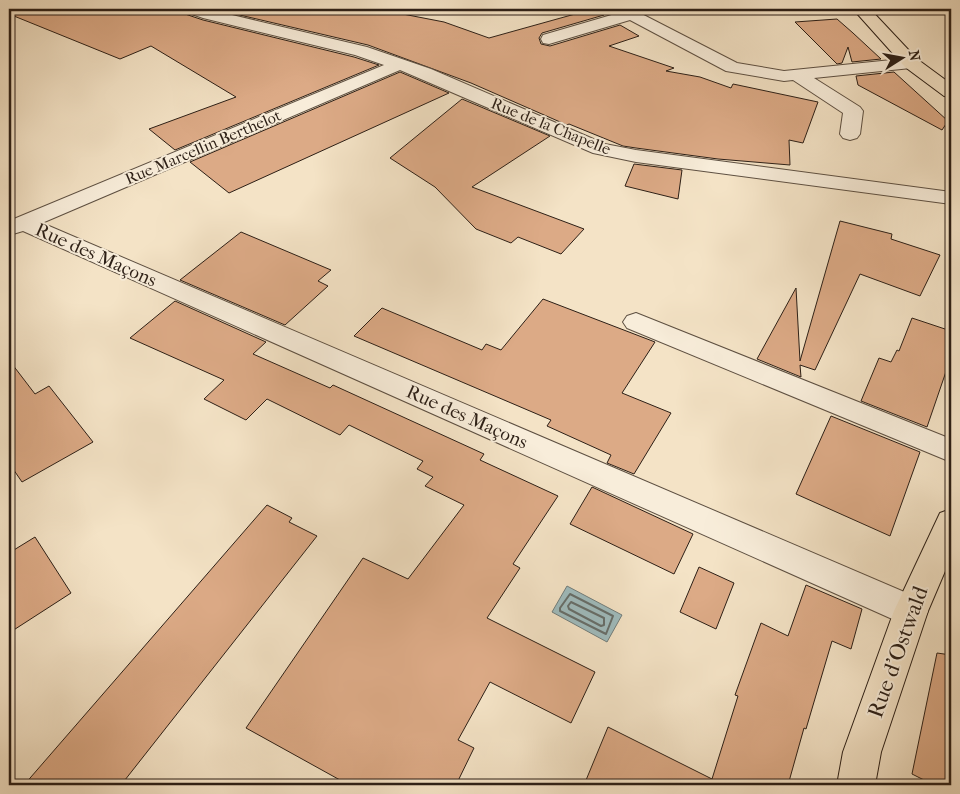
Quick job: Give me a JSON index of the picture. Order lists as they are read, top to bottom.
{
  "streets": {
    "main road": ["Rue d'Ostwald"],
    "street": ["Rue de la Chapelle", "Rue Marcellin Berthelot", "Rue des Maçons"]
  },
  "crossings": [
    ["Rue de la Chapelle", "Rue Marcellin Berthelot"],
    ["Rue Marcellin Berthelot", "Rue des Maçons"],
    ["Rue des Maçons", "Rue d'Ostwald"]
  ],
  "north": "right"
}
